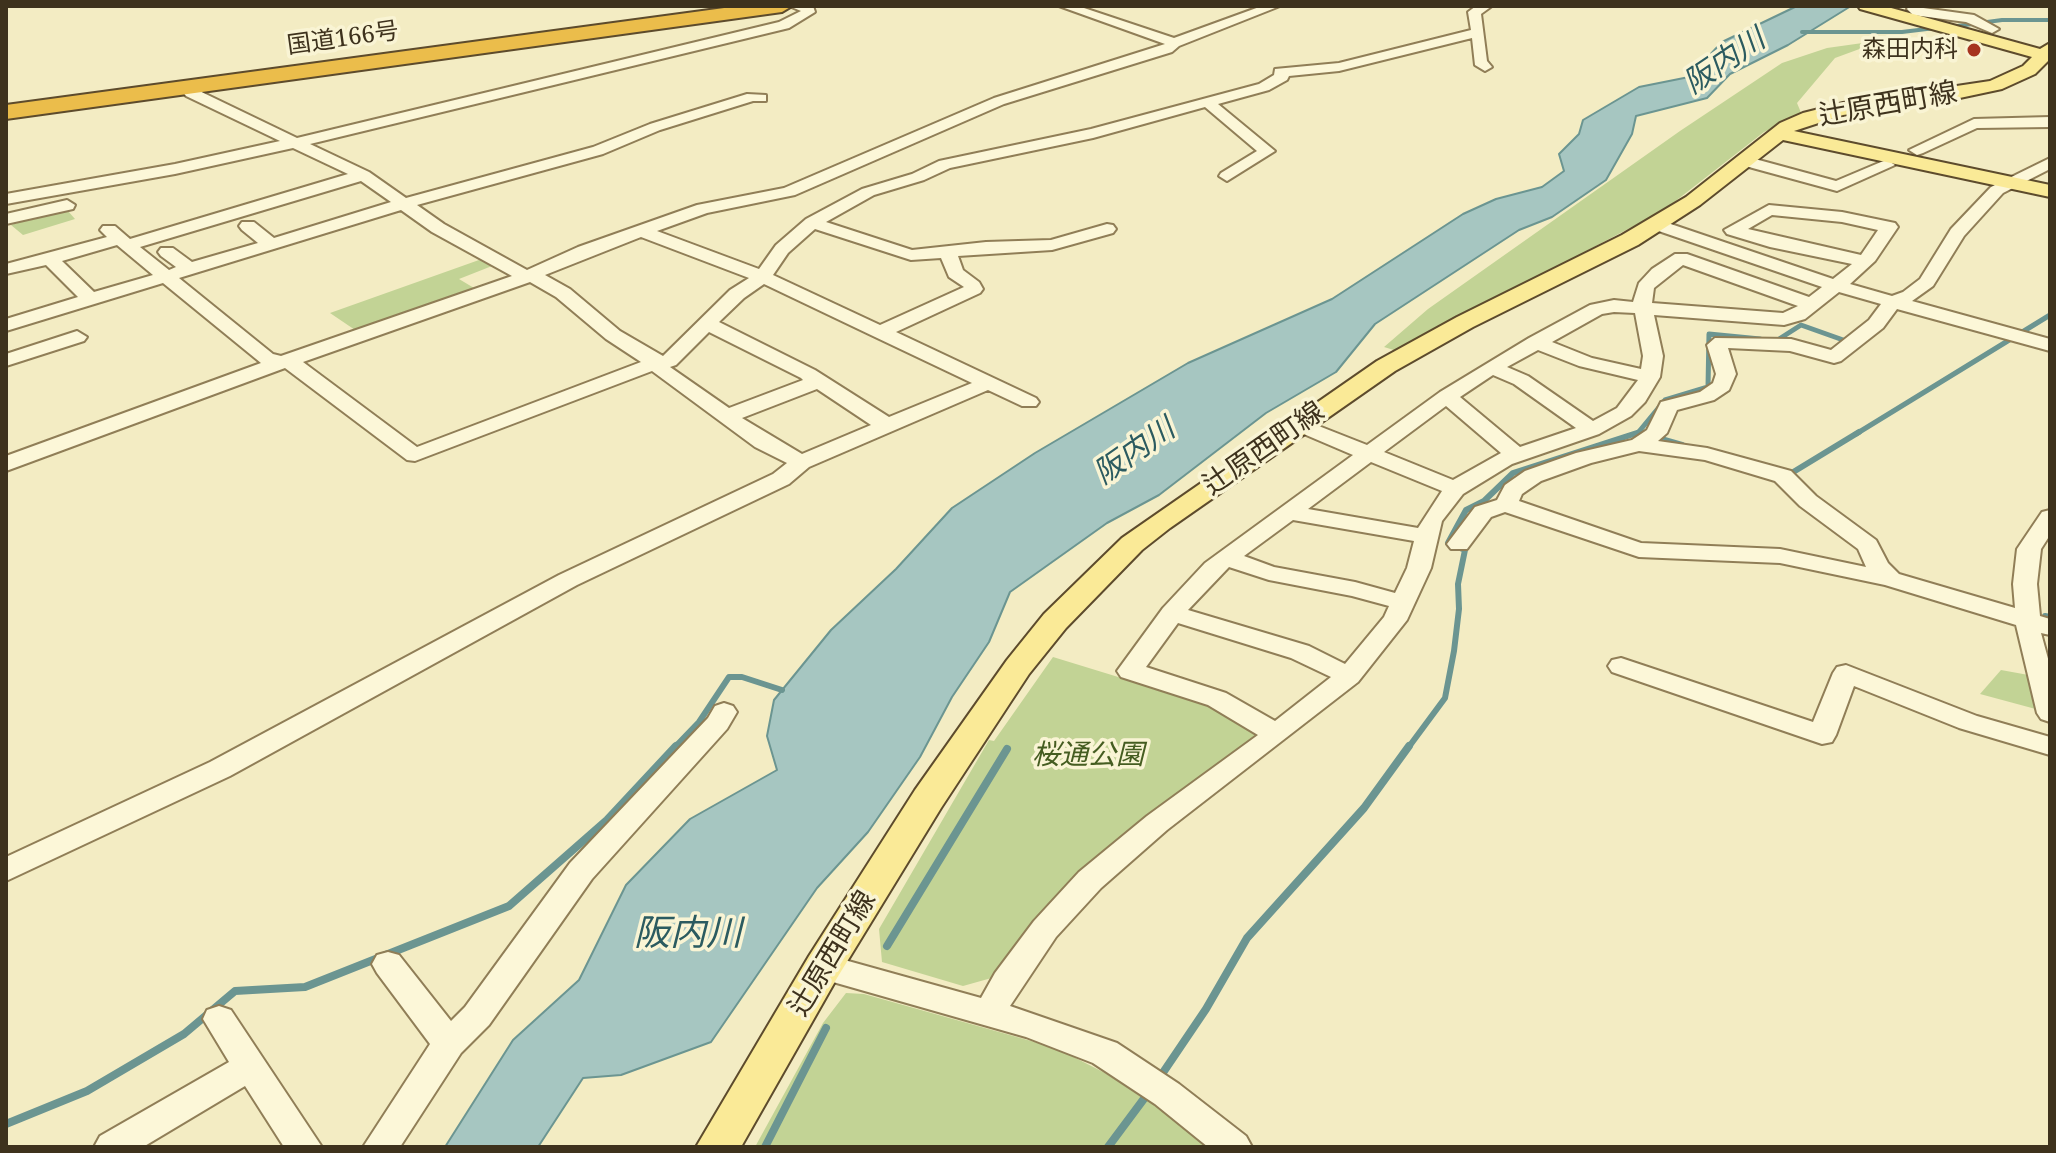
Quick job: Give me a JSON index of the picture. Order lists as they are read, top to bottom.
{
  "streets": {
    "highway": ["国道166号"],
    "main road": ["辻原西町線"]
  },
  "water": ["阪内川"],
  "parks": ["桜通公園"],
  "places": ["森田内科"]
}
